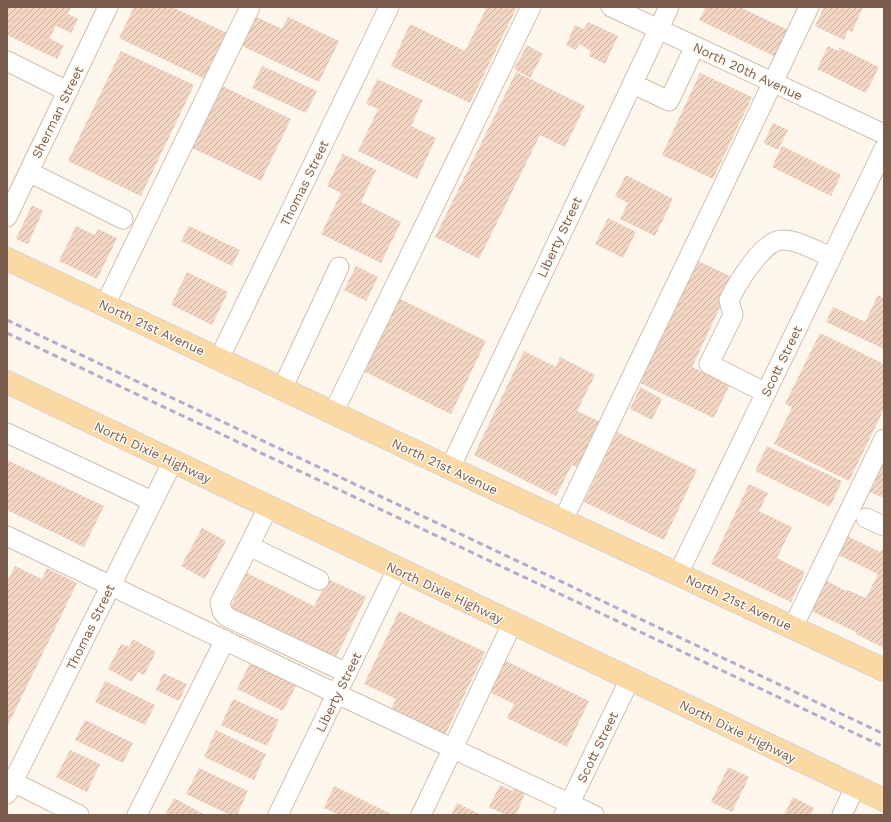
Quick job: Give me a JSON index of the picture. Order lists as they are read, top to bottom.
{
  "streets": {
    "main road": ["North 21st Avenue", "North Dixie Highway"],
    "street": [
      "North 20th Avenue",
      "Sherman Street",
      "Thomas Street",
      "Liberty Street",
      "Scott Street"
    ]
  },
  "crossings": [
    ["North 20th Avenue", "Liberty Street"],
    ["Thomas Street", "North 21st Avenue"],
    ["Thomas Street", "North Dixie Highway"],
    ["Liberty Street", "North 21st Avenue"],
    ["Liberty Street", "North Dixie Highway"],
    ["North 21st Avenue", "Scott Street"],
    ["Scott Street", "North Dixie Highway"]
  ]
}
